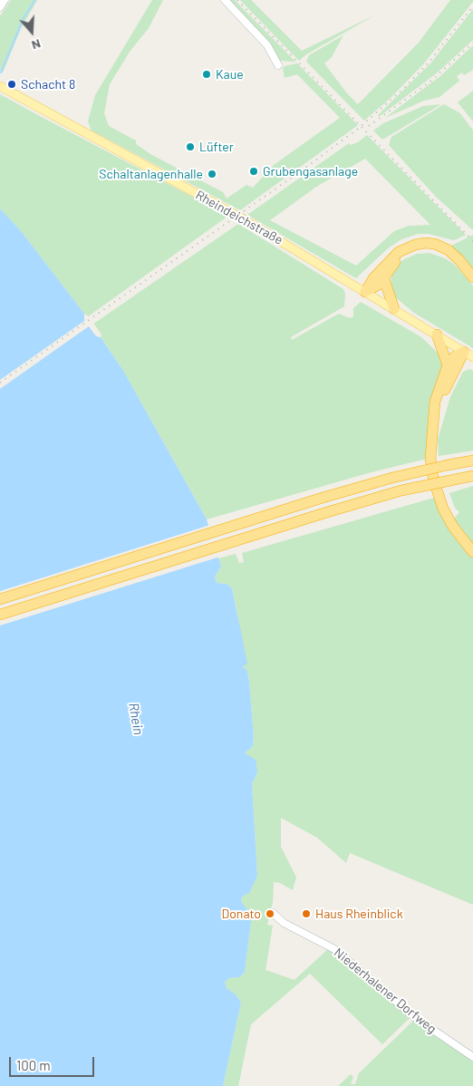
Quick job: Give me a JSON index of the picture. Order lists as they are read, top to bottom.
{
  "streets": {
    "main road": ["Rheindeichstraße"],
    "street": ["Niederhalener Dorfweg"]
  },
  "water": ["Rhein"],
  "places": [
    "Kaue",
    "Schacht 8",
    "Lüfter",
    "Grubengasanlage",
    "Schaltanlagenhalle",
    "Donato",
    "Haus Rheinblick"
  ],
  "scale_bar": "100 m",
  "north": "bottom"
}
